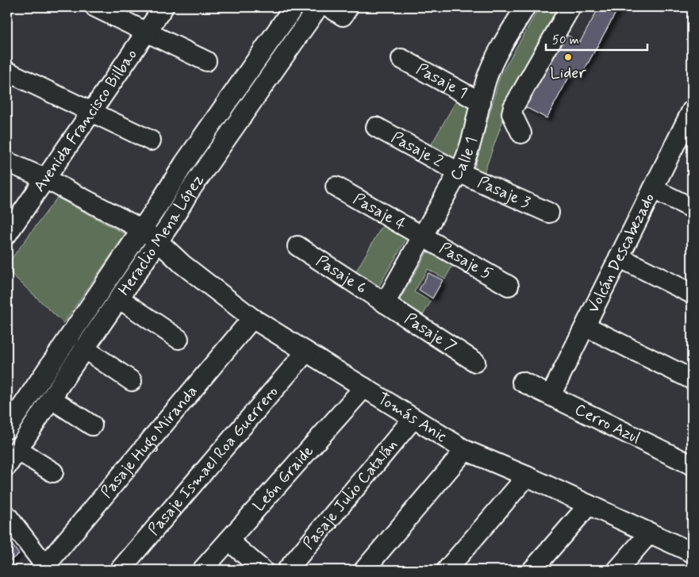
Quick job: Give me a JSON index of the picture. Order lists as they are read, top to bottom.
{
  "streets": {
    "street": [
      "Pasaje 1",
      "Avenida Francisco Bilbao",
      "Pasaje 2",
      "Calle 1",
      "Pasaje 3",
      "Pasaje 4",
      "Heraclio Mena López",
      "Volcán Descabezado",
      "Pasaje 5",
      "Pasaje 6",
      "Pasaje 7",
      "Tomás Anic",
      "Cerro Azul",
      "Pasaje Hugo Miranda",
      "Pasaje Ismael Roa Guerrero",
      "León Graide",
      "Pasaje Julio Catalán"
    ]
  },
  "crossings": [
    ["Pasaje 1", "Calle 1"],
    ["Avenida Francisco Bilbao", "Tomás Anic"],
    ["Pasaje 2", "Calle 1"],
    ["Pasaje 2", "Pasaje 3"],
    ["Calle 1", "Pasaje 3"],
    ["Calle 1", "Pasaje 4"],
    ["Calle 1", "Pasaje 5"],
    ["Calle 1", "Pasaje 6"],
    ["Calle 1", "Pasaje 7"],
    ["Pasaje 4", "Pasaje 5"],
    ["Heraclio Mena López", "Tomás Anic"],
    ["Volcán Descabezado", "Cerro Azul"],
    ["Pasaje 6", "Pasaje 7"],
    ["Tomás Anic", "Pasaje Hugo Miranda"],
    ["Tomás Anic", "Pasaje Ismael Roa Guerrero"],
    ["Tomás Anic", "León Graide"],
    ["Tomás Anic", "Pasaje Julio Catalán"]
  ],
  "places": ["Lider"],
  "scale_bar": "50 m"
}
